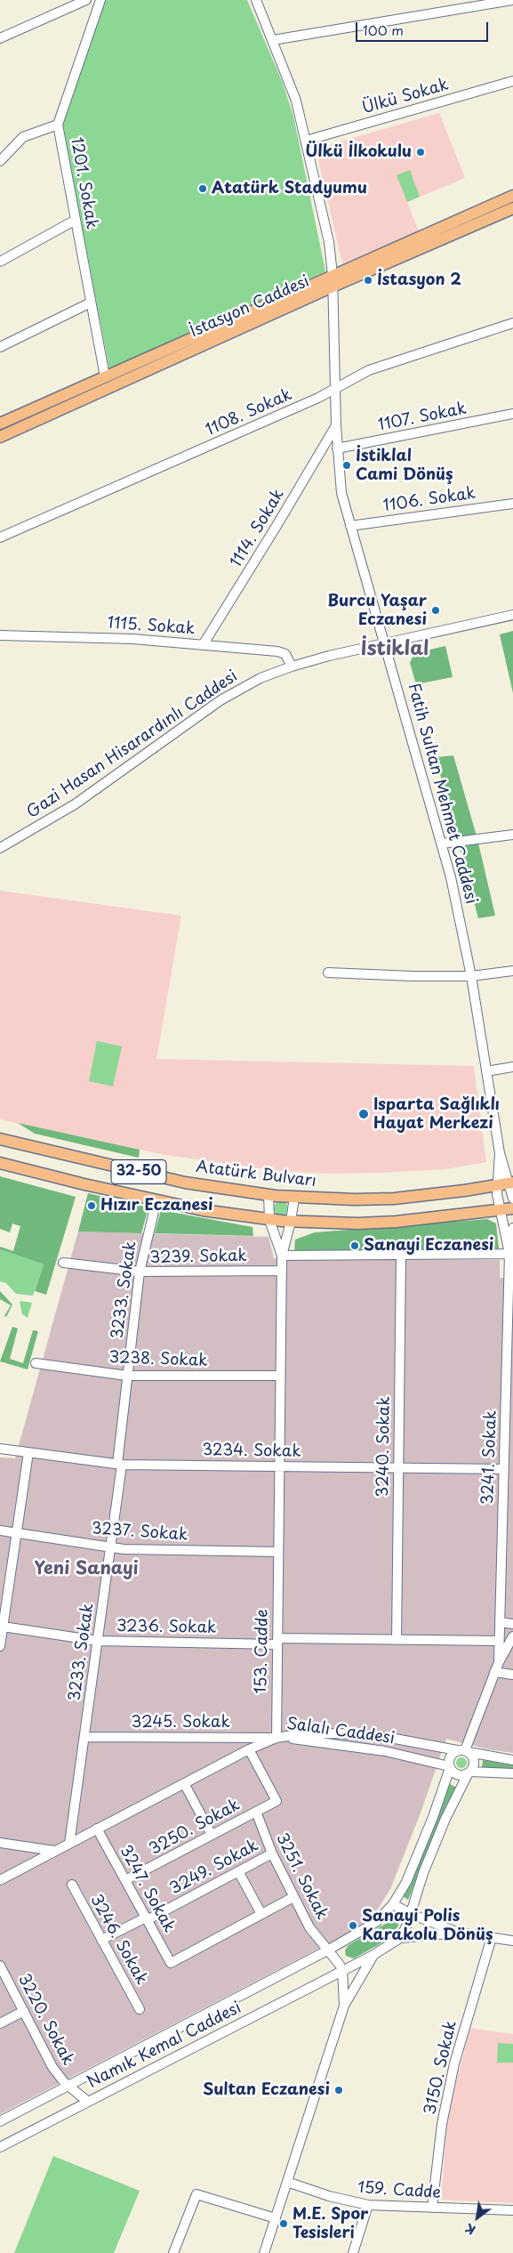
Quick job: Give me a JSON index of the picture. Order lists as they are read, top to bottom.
{
  "streets": {
    "main road": ["İstasyon Caddesi", "32-50", "Atatürk Bulvarı"],
    "street": [
      "Ülkü Sokak",
      "1201. Sokak",
      "1108. Sokak",
      "1107. Sokak",
      "1106. Sokak",
      "1114. Sokak",
      "1115. Sokak",
      "Gazi Hasan Hisarardınlı Caddesi",
      "Fatih Sultan Mehmet Caddesi",
      "3239. Sokak",
      "3233. Sokak",
      "3238. Sokak",
      "3240. Sokak",
      "3234. Sokak",
      "3241. Sokak",
      "3237. Sokak",
      "3236. Sokak",
      "153. Cadde",
      "3245. Sokak",
      "Salalı Caddesi",
      "3250. Sokak",
      "3249. Sokak",
      "3251. Sokak",
      "3247. Sokak",
      "3246. Sokak",
      "3220. Sokak",
      "Namık Kemal Caddesi",
      "3150. Sokak",
      "159. Cadde"
    ]
  },
  "crossings": [
    ["Ülkü Sokak", "Fatih Sultan Mehmet Caddesi"],
    ["1201. Sokak", "İstasyon Caddesi"],
    ["İstasyon Caddesi", "Fatih Sultan Mehmet Caddesi"],
    ["1108. Sokak", "Fatih Sultan Mehmet Caddesi"],
    ["1107. Sokak", "Fatih Sultan Mehmet Caddesi"],
    ["1106. Sokak", "Fatih Sultan Mehmet Caddesi"],
    ["1114. Sokak", "1115. Sokak"],
    ["1114. Sokak", "Fatih Sultan Mehmet Caddesi"],
    ["1115. Sokak", "Gazi Hasan Hisarardınlı Caddesi"],
    ["Gazi Hasan Hisarardınlı Caddesi", "Fatih Sultan Mehmet Caddesi"],
    ["Fatih Sultan Mehmet Caddesi", "3241. Sokak"],
    ["32-50", "3233. Sokak"],
    ["32-50", "3241. Sokak"],
    ["Atatürk Bulvarı", "3241. Sokak"],
    ["3239. Sokak", "3233. Sokak"],
    ["3239. Sokak", "153. Cadde"],
    ["3233. Sokak", "3238. Sokak"],
    ["3233. Sokak", "3234. Sokak"],
    ["3233. Sokak", "3237. Sokak"],
    ["3233. Sokak", "3236. Sokak"],
    ["3233. Sokak", "3245. Sokak"],
    ["3238. Sokak", "153. Cadde"],
    ["3240. Sokak", "3234. Sokak"],
    ["3240. Sokak", "3236. Sokak"],
    ["3234. Sokak", "3241. Sokak"],
    ["3234. Sokak", "153. Cadde"],
    ["3241. Sokak", "3236. Sokak"],
    ["3237. Sokak", "153. Cadde"],
    ["3236. Sokak", "153. Cadde"],
    ["153. Cadde", "3245. Sokak"],
    ["153. Cadde", "Salalı Caddesi"],
    ["3245. Sokak", "Salalı Caddesi"],
    ["Salalı Caddesi", "Namık Kemal Caddesi"],
    ["3250. Sokak", "3251. Sokak"],
    ["3250. Sokak", "3247. Sokak"],
    ["3249. Sokak", "3251. Sokak"],
    ["3249. Sokak", "3247. Sokak"],
    ["3249. Sokak", "3246. Sokak"],
    ["3251. Sokak", "Namık Kemal Caddesi"],
    ["3220. Sokak", "Namık Kemal Caddesi"],
    ["3150. Sokak", "159. Cadde"]
  ],
  "districts": ["İstiklal", "Yeni Sanayi"],
  "places": [
    "Ülkü İlkokulu",
    "Atatürk Stadyumu",
    "İstasyon 2",
    "İstiklal Cami Dönüş",
    "Burcu Yaşar Eczanesi",
    "Isparta Sağlıklı Hayat Merkezi",
    "Hızır Eczanesi",
    "Sanayi Eczanesi",
    "Sanayi Polis Karakolu Dönüş",
    "Sultan Eczanesi",
    "M.E. Spor Tesisleri"
  ],
  "scale_bar": "100 m",
  "north": "bottom left"
}
